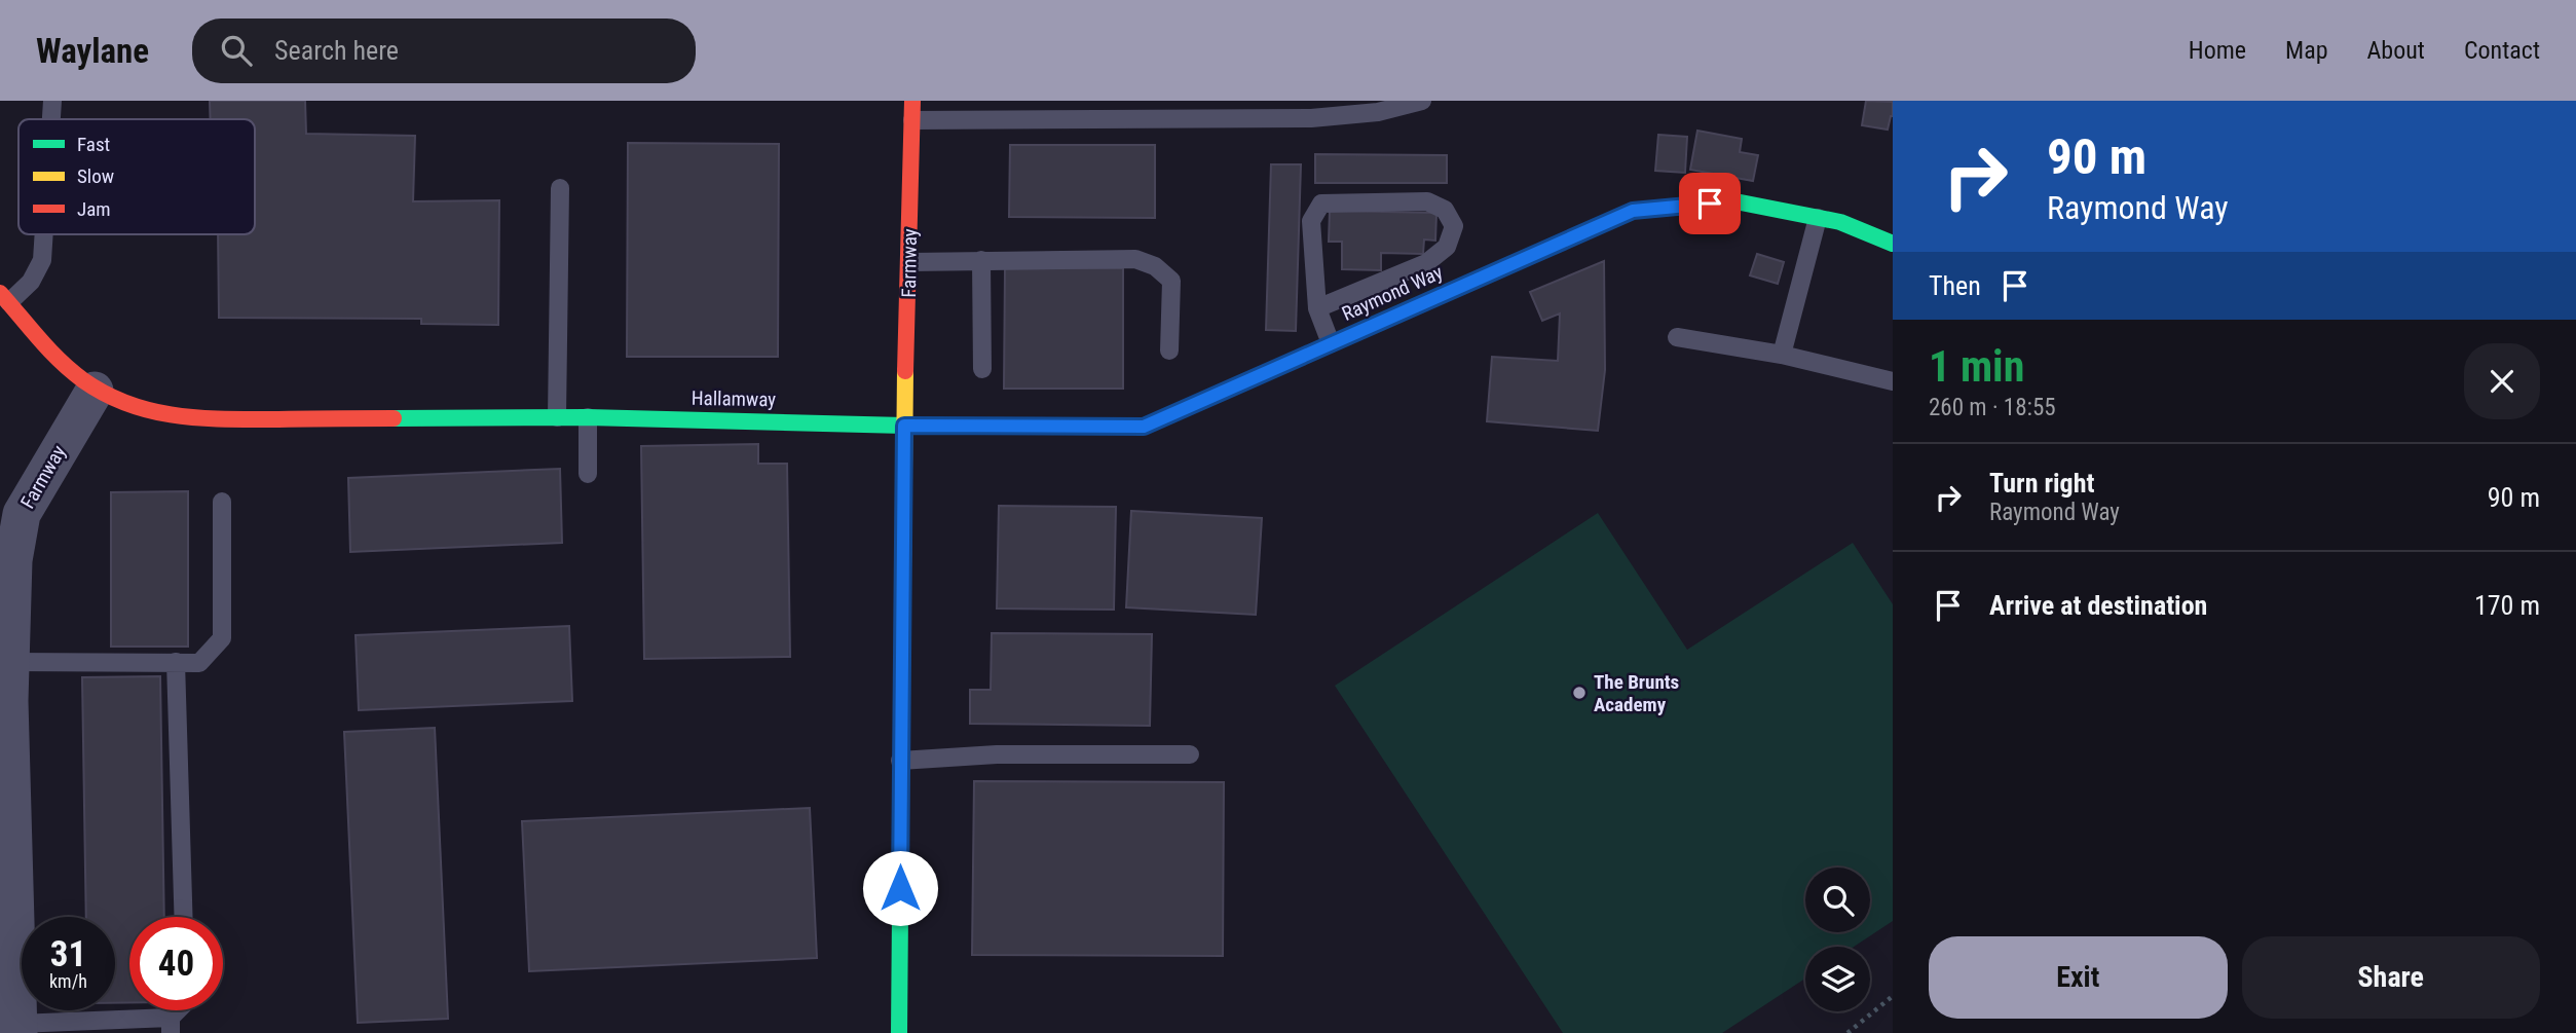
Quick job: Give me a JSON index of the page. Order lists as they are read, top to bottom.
{
  "streets": {
    "street": ["Farmway", "Raymond Way", "Hallamway"]
  },
  "crossings": [
    ["Farmway", "Raymond Way"],
    ["Farmway", "Hallamway"],
    ["Raymond Way", "Hallamway"]
  ],
  "places": ["The Brunts Academy"],
  "legend": ["Fast", "Slow", "Jam"],
  "page": {
    "header": "Waylane",
    "search": "Search here",
    "nav": [
      "Home",
      "Map",
      "About",
      "Contact"
    ],
    "turn": ["90 m", "Raymond Way"],
    "then": "Then",
    "heading": ["1 min", "260 m · 18:55"],
    "list": [
      {
        "name": "Turn right",
        "note": "Raymond Way",
        "value": "90 m"
      },
      {
        "name": "Arrive at destination",
        "value": "170 m"
      }
    ],
    "speed": "31 km/h",
    "limit": "40",
    "buttons": ["Exit", "Share"]
  }
}
